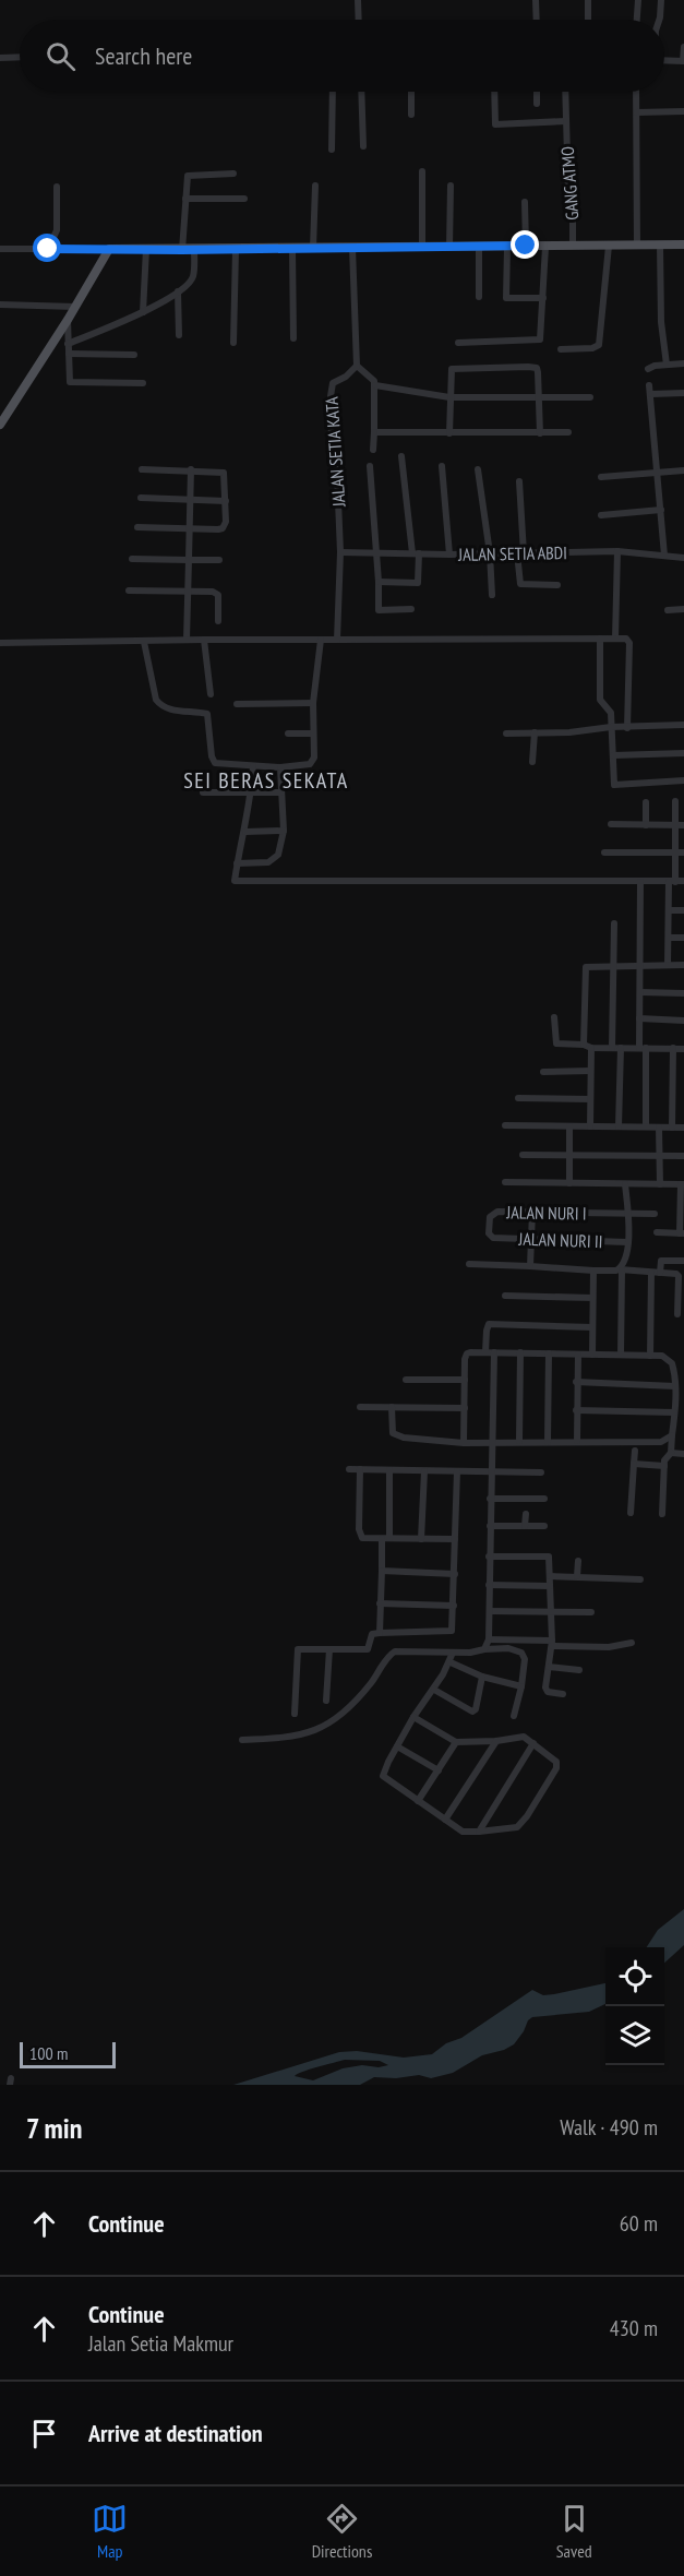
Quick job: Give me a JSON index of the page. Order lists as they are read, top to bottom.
{
  "streets": {
    "street": [
      "GANG ATMO",
      "JALAN SETIA KATA",
      "JALAN SETIA ABDI",
      "JALAN NURI I",
      "JALAN NURI II"
    ]
  },
  "crossings": [
    ["JALAN SETIA KATA", "JALAN SETIA ABDI"],
    ["JALAN NURI I", "JALAN NURI II"]
  ],
  "districts": ["SEI BERAS SEKATA"],
  "scale_bar": "100 m",
  "page": {
    "search": "Search here",
    "scale": "100 m",
    "heading": ["7 min", "Walk · 490 m"],
    "list": [
      ["Continue", "60 m"],
      ["Continue", "Jalan Setia Makmur", "430 m"],
      "Arrive at destination"
    ],
    "nav": ["Map", "Directions", "Saved"]
  }
}
